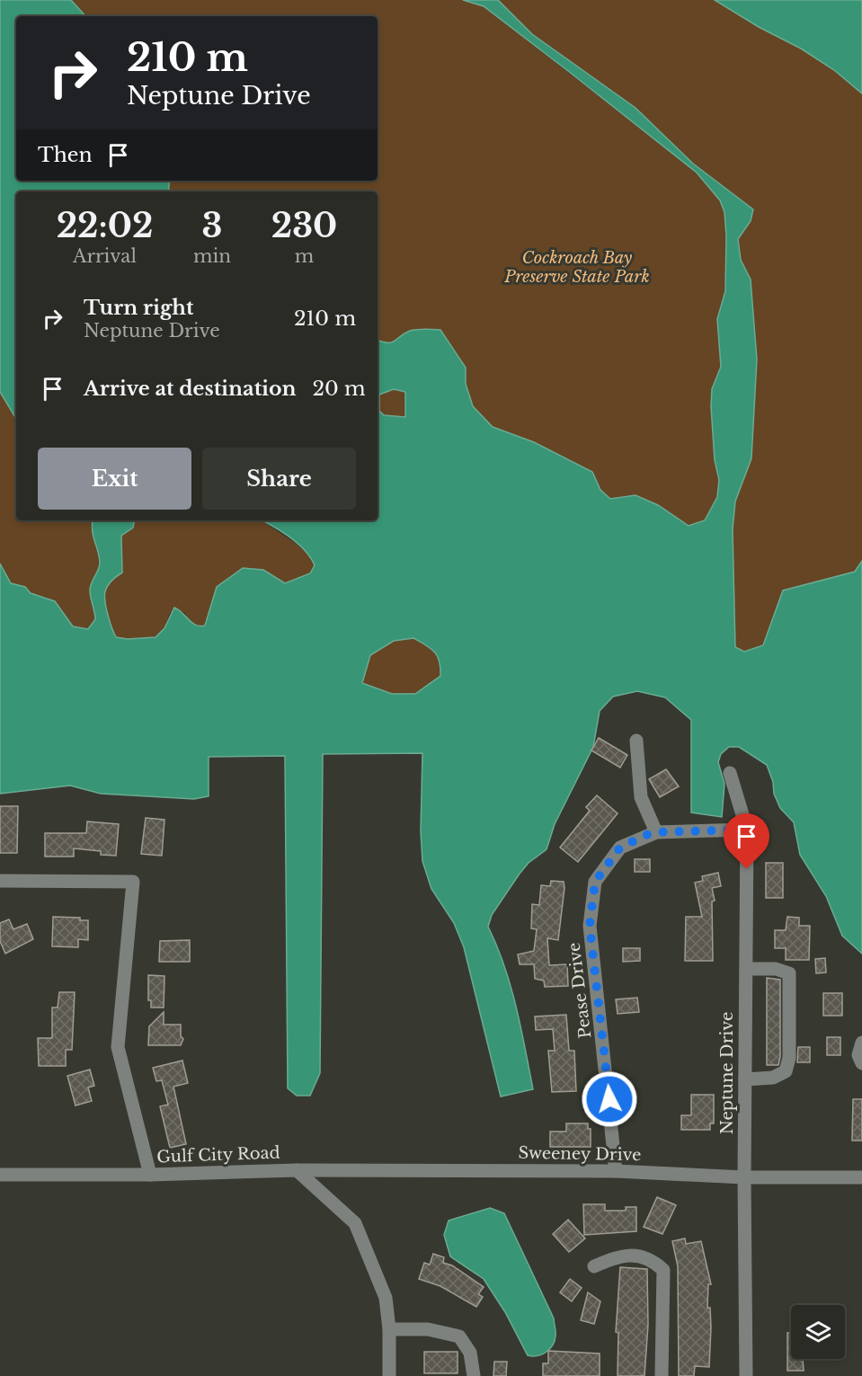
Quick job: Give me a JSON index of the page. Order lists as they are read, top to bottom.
{
  "streets": {
    "street": [
      "Pease Drive",
      "Neptune Drive",
      "Sweeney Drive",
      "Gulf City Road"
    ]
  },
  "crossings": [
    ["Pease Drive", "Neptune Drive"],
    ["Pease Drive", "Sweeney Drive"],
    ["Neptune Drive", "Sweeney Drive"],
    ["Sweeney Drive", "Gulf City Road"]
  ],
  "parks": ["Cockroach Bay Preserve State Park"],
  "page": {
    "turn": ["210 m", "Neptune Drive"],
    "then": "Then",
    "eta": [
      "22:02",
      "Arrival",
      "3",
      "min",
      "230",
      "m"
    ],
    "list": [
      {
        "name": "Turn right",
        "note": "Neptune Drive",
        "value": "210 m"
      },
      {
        "name": "Arrive at destination",
        "value": "20 m"
      }
    ],
    "buttons": ["Exit", "Share"]
  }
}
